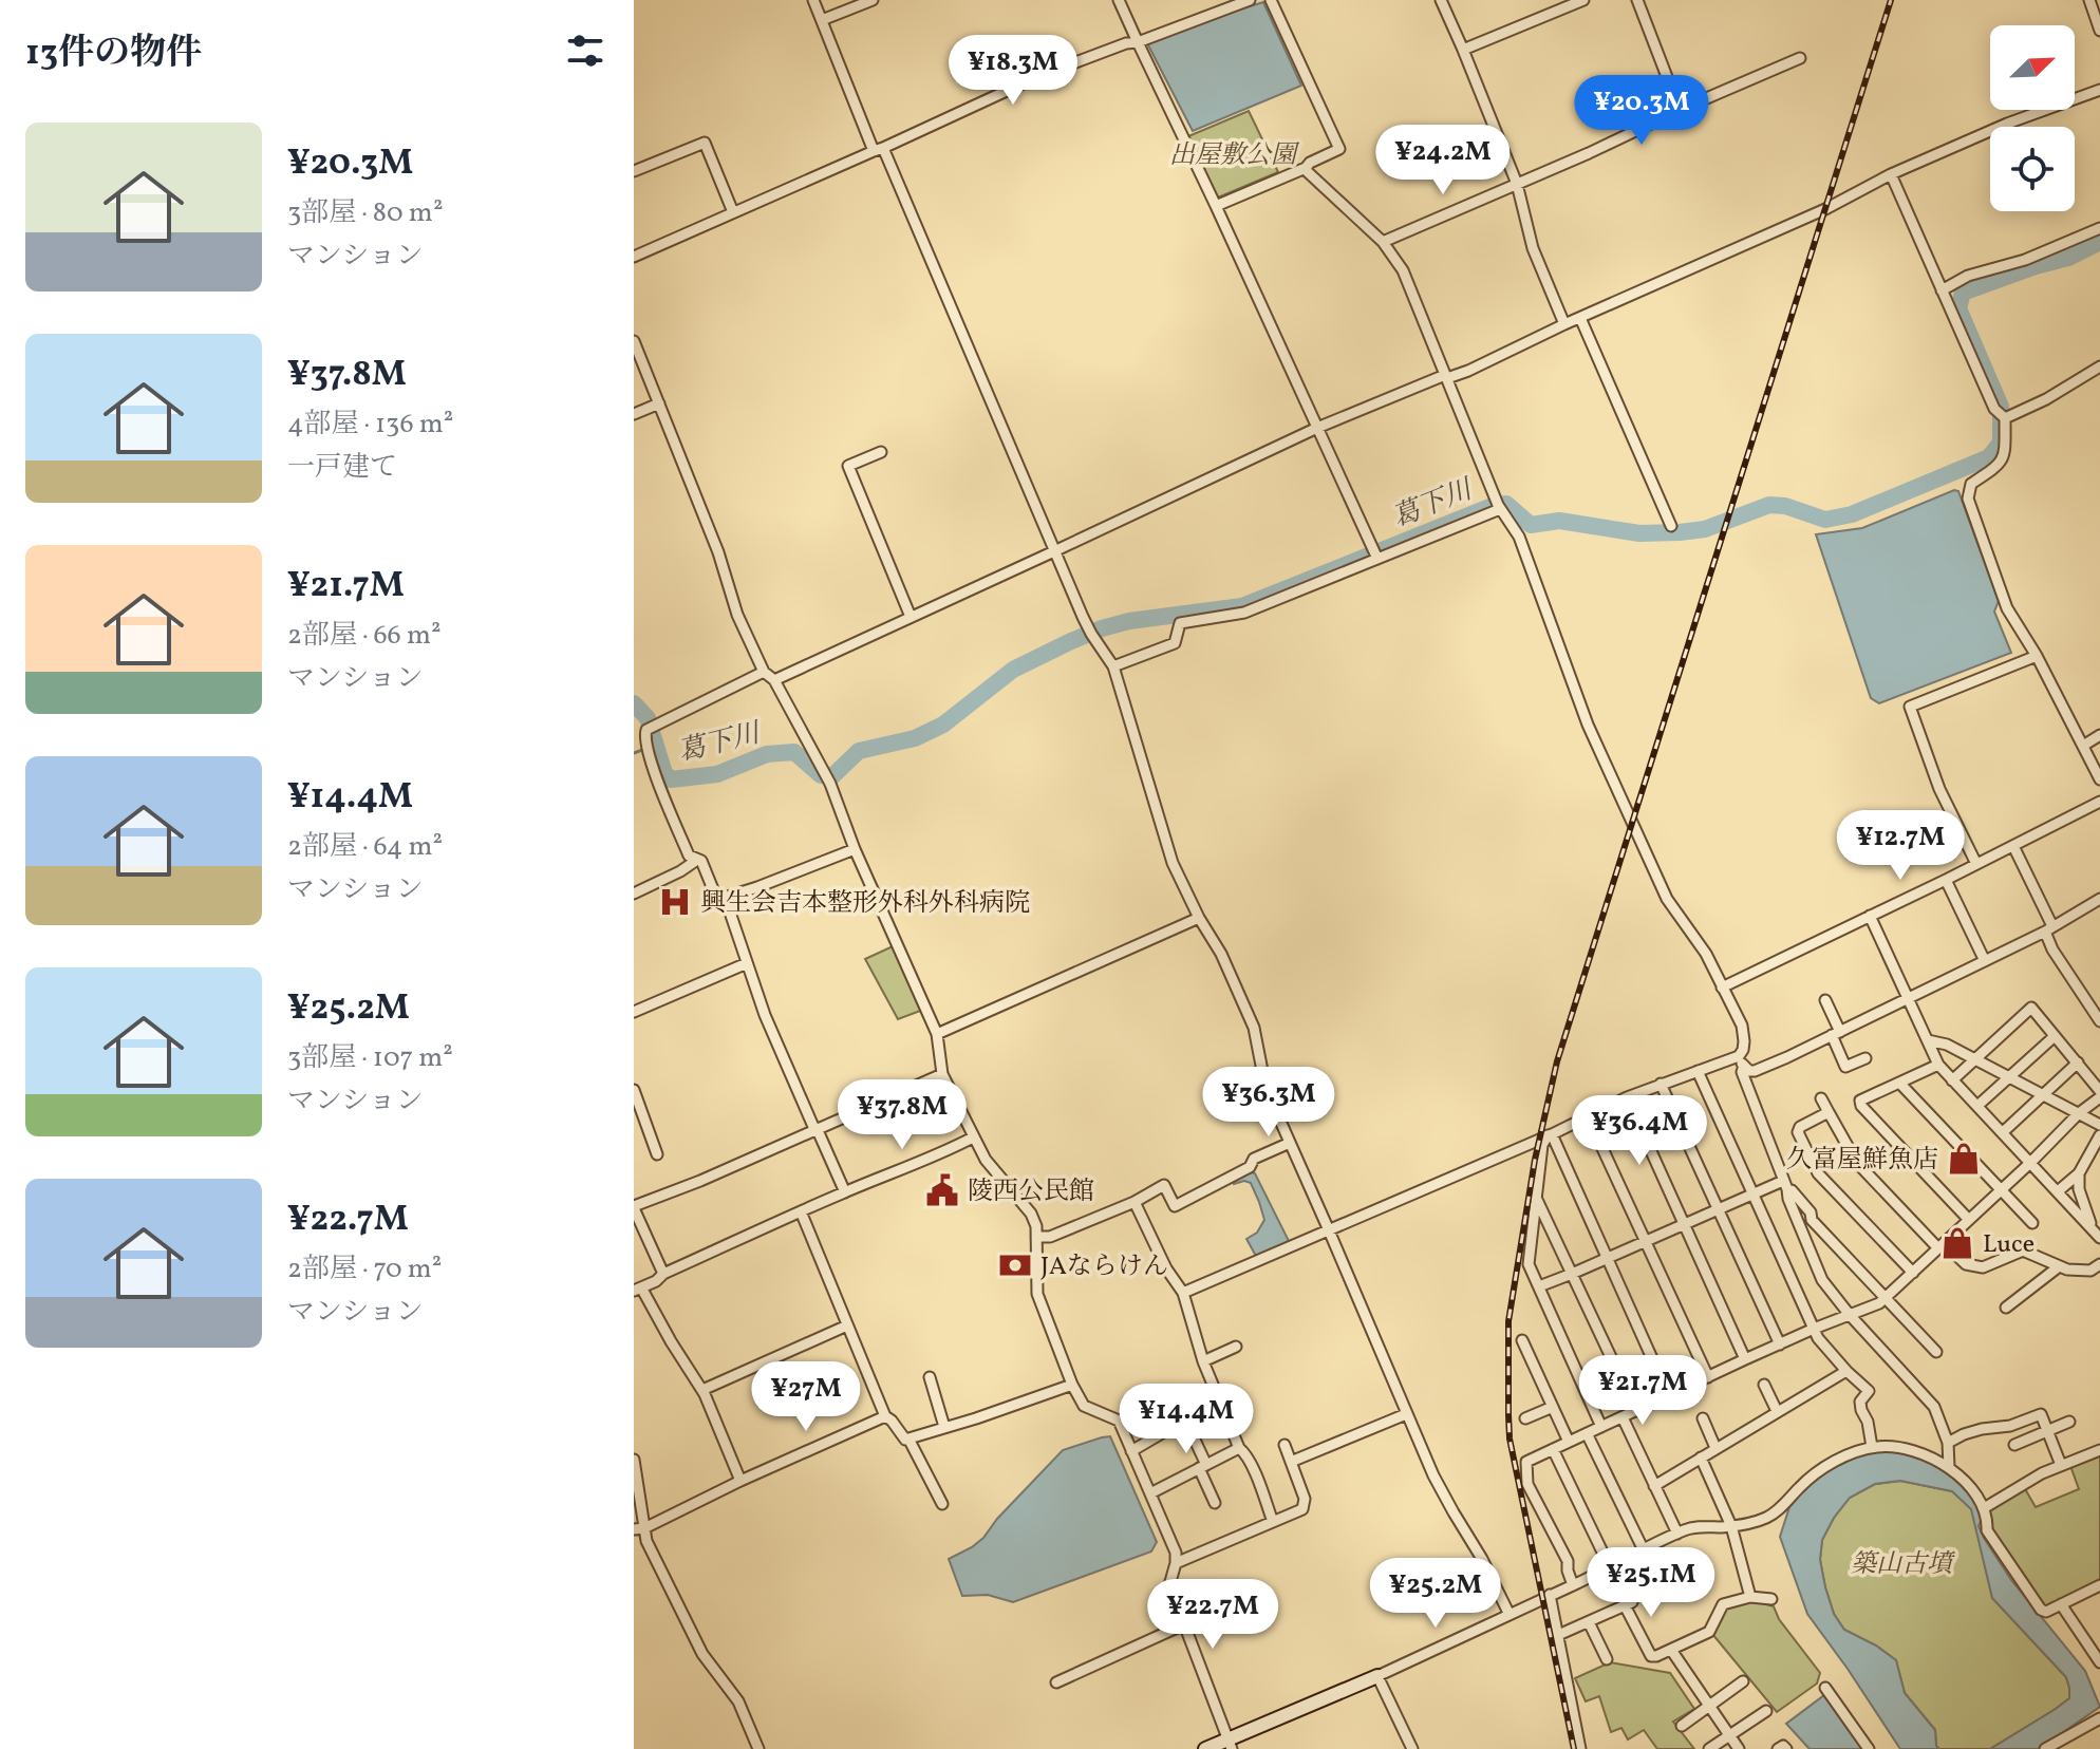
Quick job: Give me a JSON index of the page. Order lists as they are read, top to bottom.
{
  "water": ["葛下川"],
  "parks": ["出屋敷公園", "築山古墳"],
  "places": {
    "hospital": ["興生会吉本整形外科外科病院"],
    "shop": ["久富屋鮮魚店", "Luce"],
    "public building": ["陵西公民館"],
    "bank": ["JAならけん"]
  },
  "north": "top right",
  "page": {
    "heading": "13件の物件",
    "price": [
      "¥18.3M",
      "¥20.3M",
      "¥24.2M",
      "¥12.7M",
      "¥36.3M",
      "¥37.8M",
      "¥36.4M",
      "¥21.7M",
      "¥27M",
      "¥14.4M",
      "¥25.1M",
      "¥25.2M",
      "¥22.7M"
    ],
    "list": [
      {
        "name": "¥20.3M",
        "note": "3部屋 · 80 m² · マンション"
      },
      {
        "name": "¥37.8M",
        "note": "4部屋 · 136 m² · 一戸建て"
      },
      {
        "name": "¥21.7M",
        "note": "2部屋 · 66 m² · マンション"
      },
      {
        "name": "¥14.4M",
        "note": "2部屋 · 64 m² · マンション"
      },
      {
        "name": "¥25.2M",
        "note": "3部屋 · 107 m² · マンション"
      },
      {
        "name": "¥22.7M",
        "note": "2部屋 · 70 m² · マンション"
      }
    ]
  }
}
